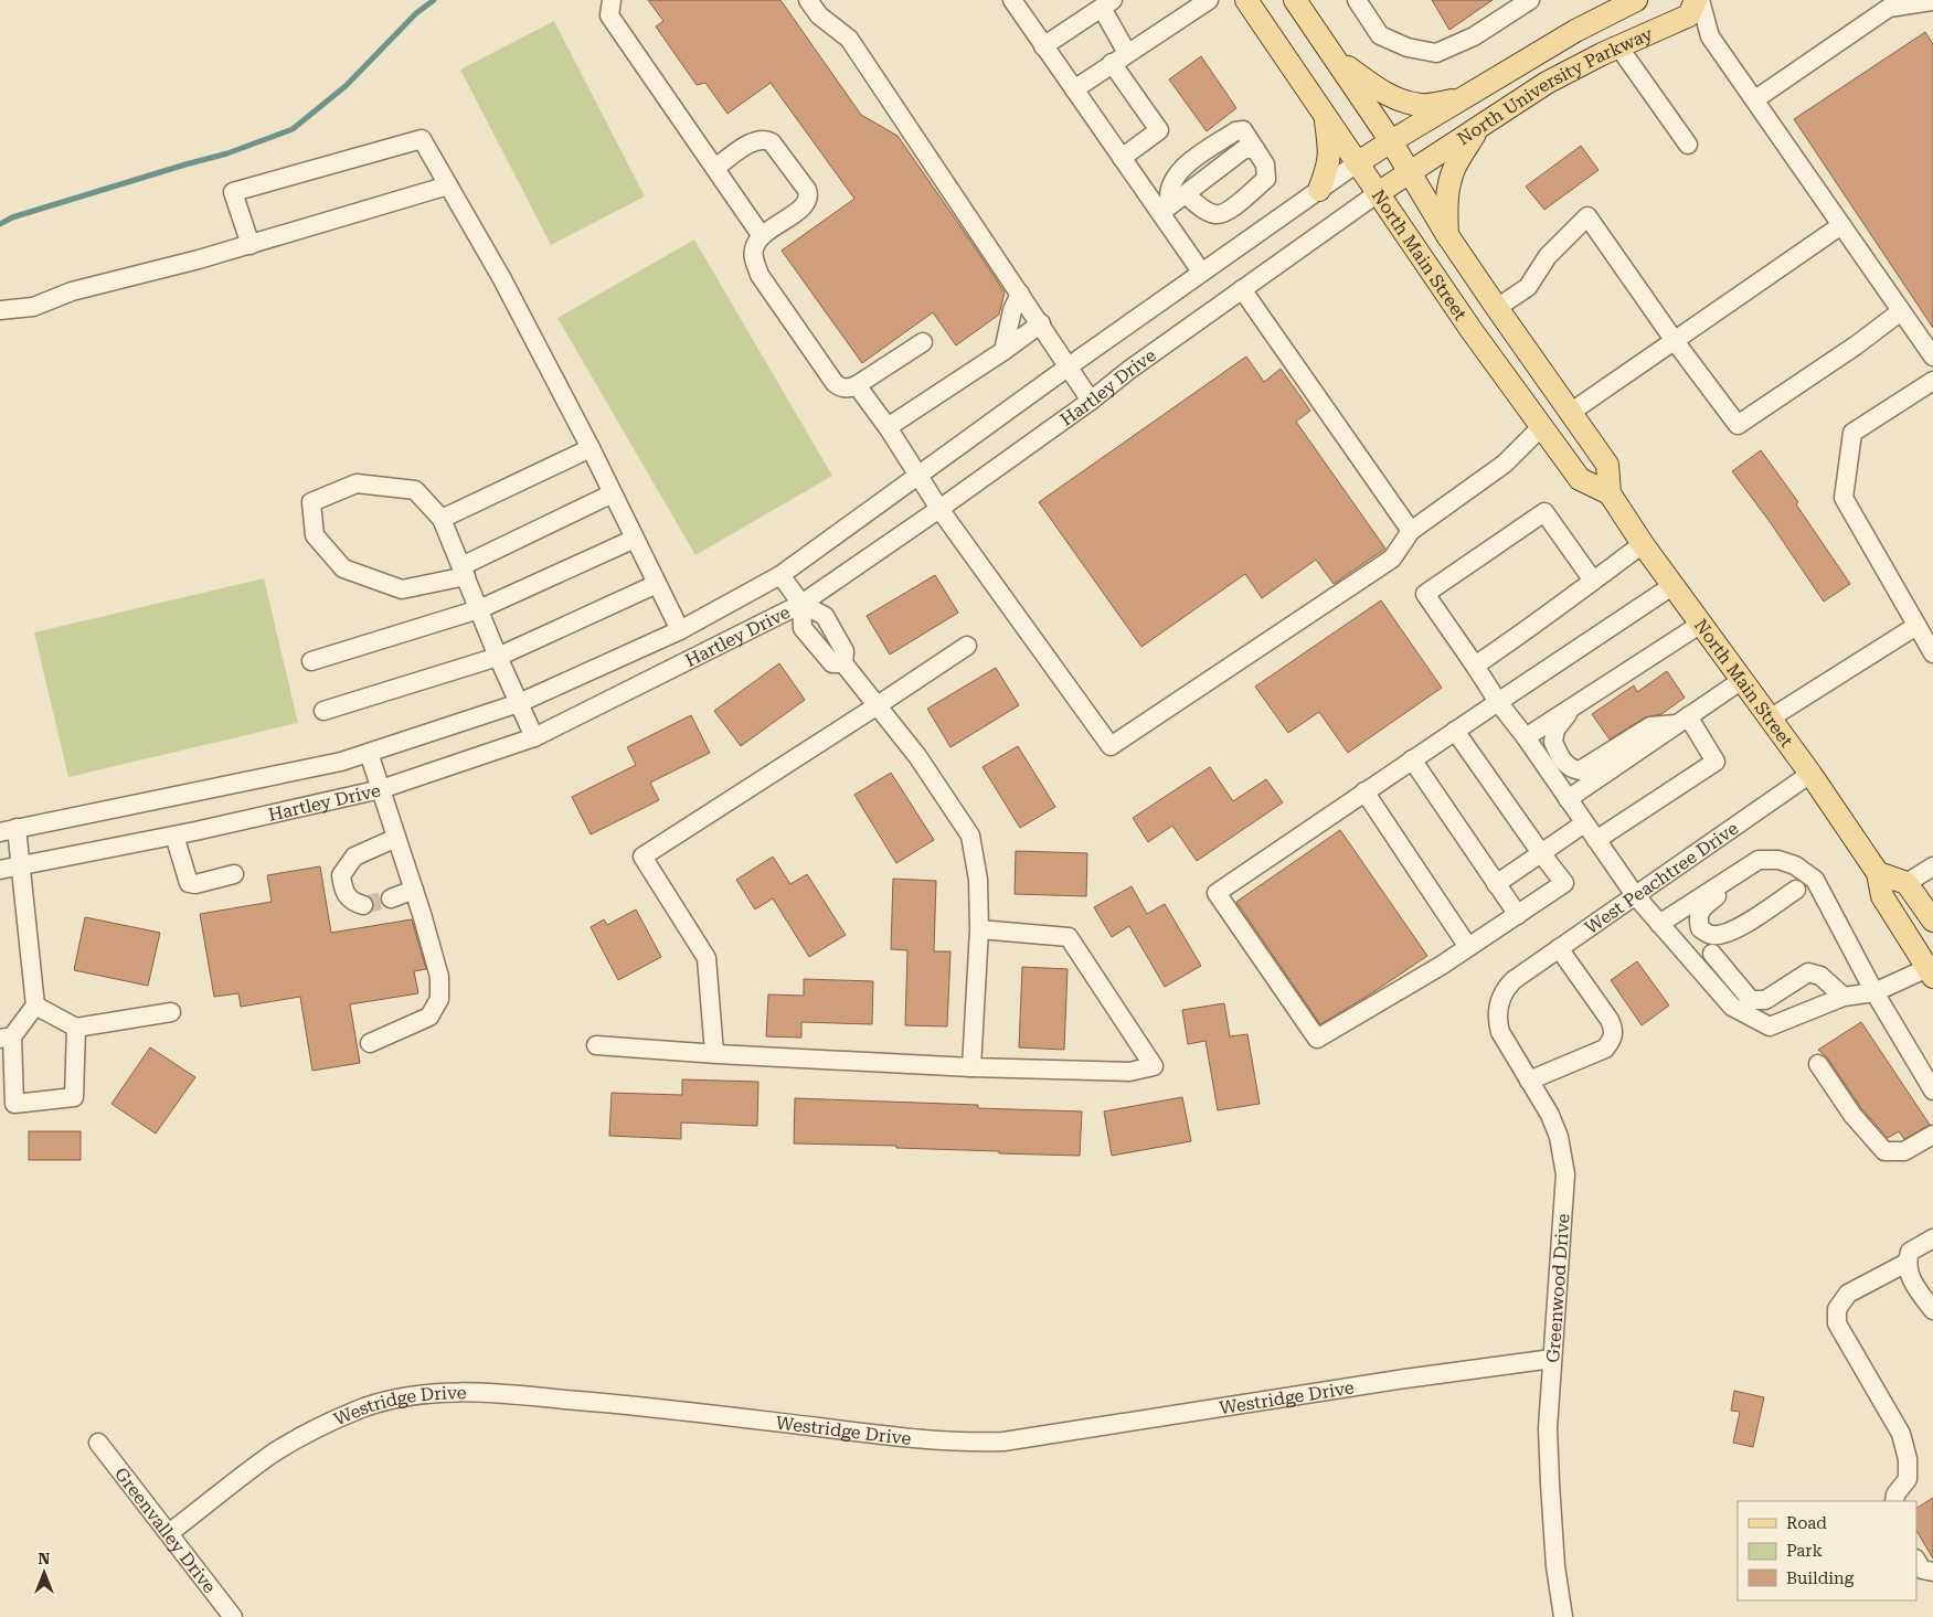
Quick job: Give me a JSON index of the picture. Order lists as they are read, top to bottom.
{
  "streets": {
    "main road": ["North University Parkway", "North Main Street"],
    "street": [
      "Hartley Drive",
      "West Peachtree Drive",
      "Greenwood Drive",
      "Westridge Drive",
      "Greenvalley Drive"
    ]
  },
  "crossings": [
    ["North University Parkway", "North Main Street"],
    ["North University Parkway", "Hartley Drive"],
    ["North Main Street", "Hartley Drive"],
    ["North Main Street", "West Peachtree Drive"],
    ["West Peachtree Drive", "Greenwood Drive"],
    ["Greenwood Drive", "Westridge Drive"],
    ["Westridge Drive", "Greenvalley Drive"]
  ],
  "legend": ["Road", "Park", "Building"],
  "north": "top"
}
